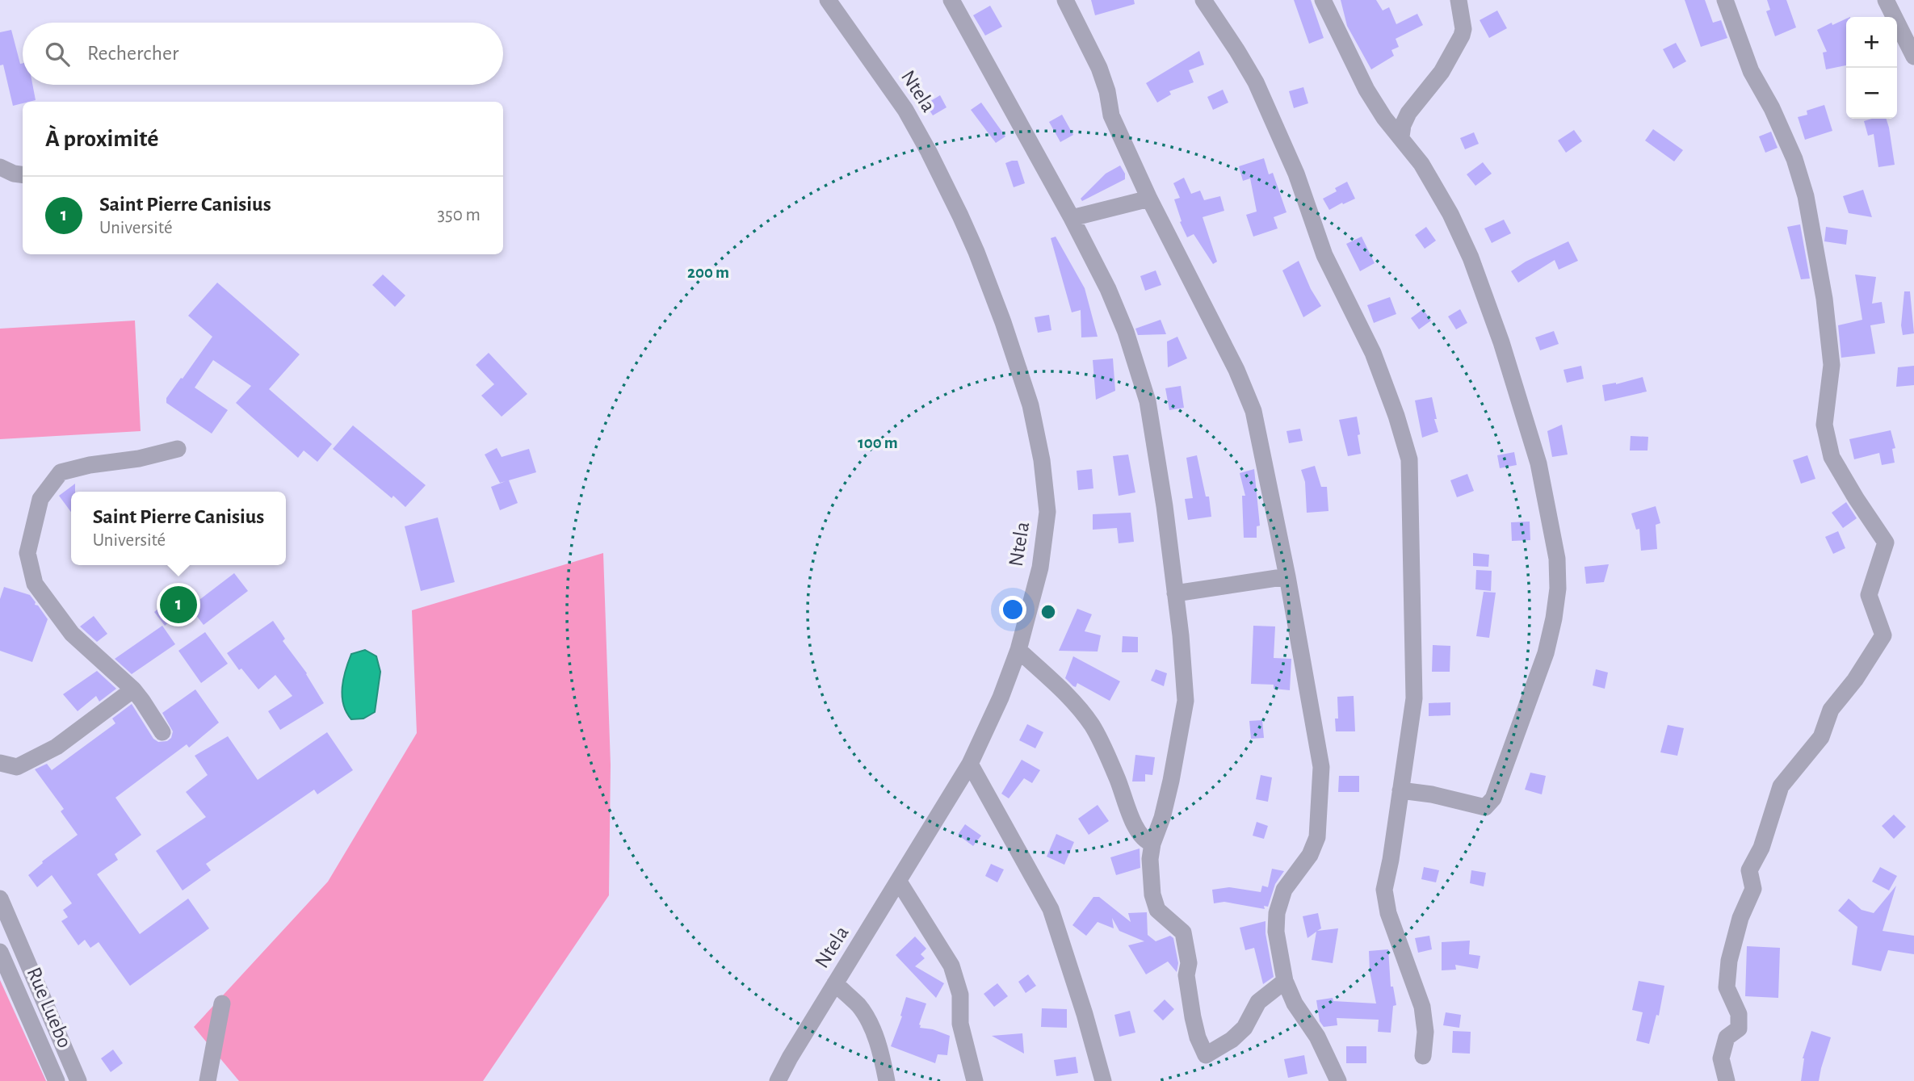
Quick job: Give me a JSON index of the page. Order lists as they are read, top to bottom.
{
  "streets": {
    "street": ["Ntela", "Rue Luebo"]
  },
  "page": {
    "map_buttons": ["+", "−"],
    "search": "Rechercher",
    "heading": "À proximité",
    "list": [
      {
        "mark": "1",
        "name": "Saint Pierre Canisius",
        "note": "Université",
        "value": "350 m"
      }
    ],
    "popup": ["Saint Pierre Canisius", "Université"],
    "pins": "1"
  },
  "rings": ["200 m", "100 m"]
}
